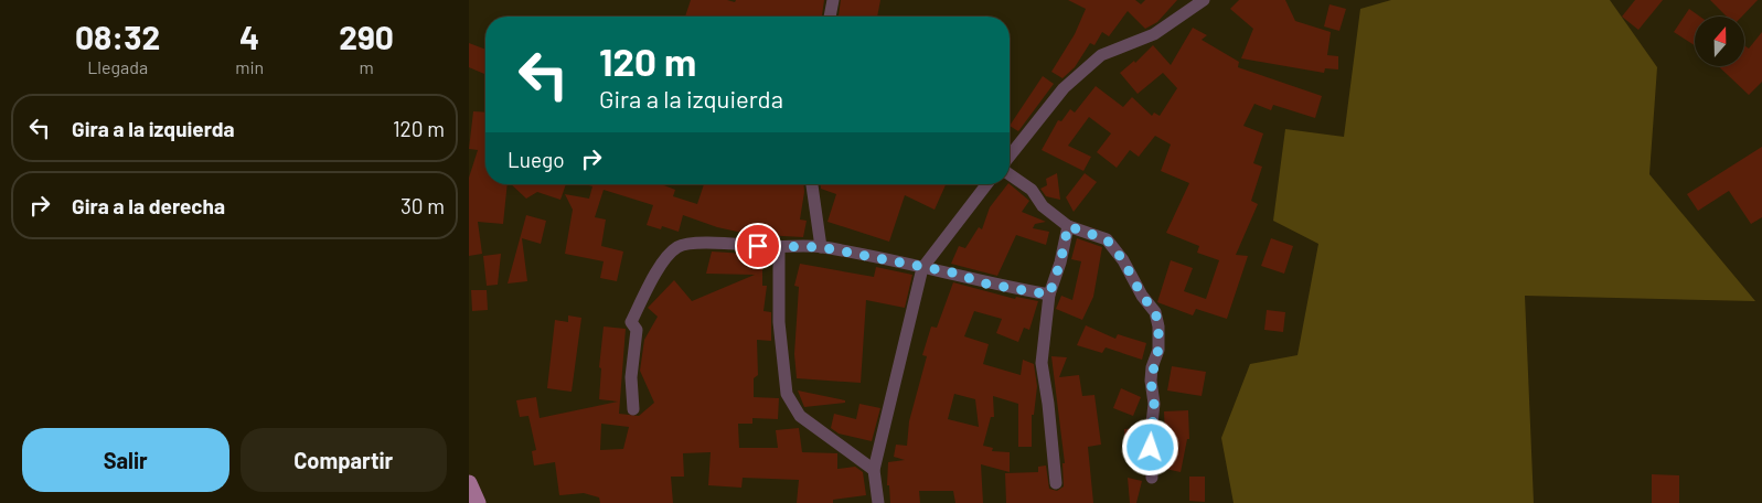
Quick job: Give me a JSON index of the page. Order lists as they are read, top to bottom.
{
  "north": "top",
  "page": {
    "eta": [
      "08:32",
      "Llegada",
      "4",
      "min",
      "290",
      "m"
    ],
    "turn": ["120 m", "Gira a la izquierda"],
    "list": [
      {
        "name": "Gira a la izquierda",
        "value": "120 m"
      },
      {
        "name": "Gira a la derecha",
        "value": "30 m"
      }
    ],
    "then": "Luego",
    "buttons": ["Salir", "Compartir"]
  }
}
